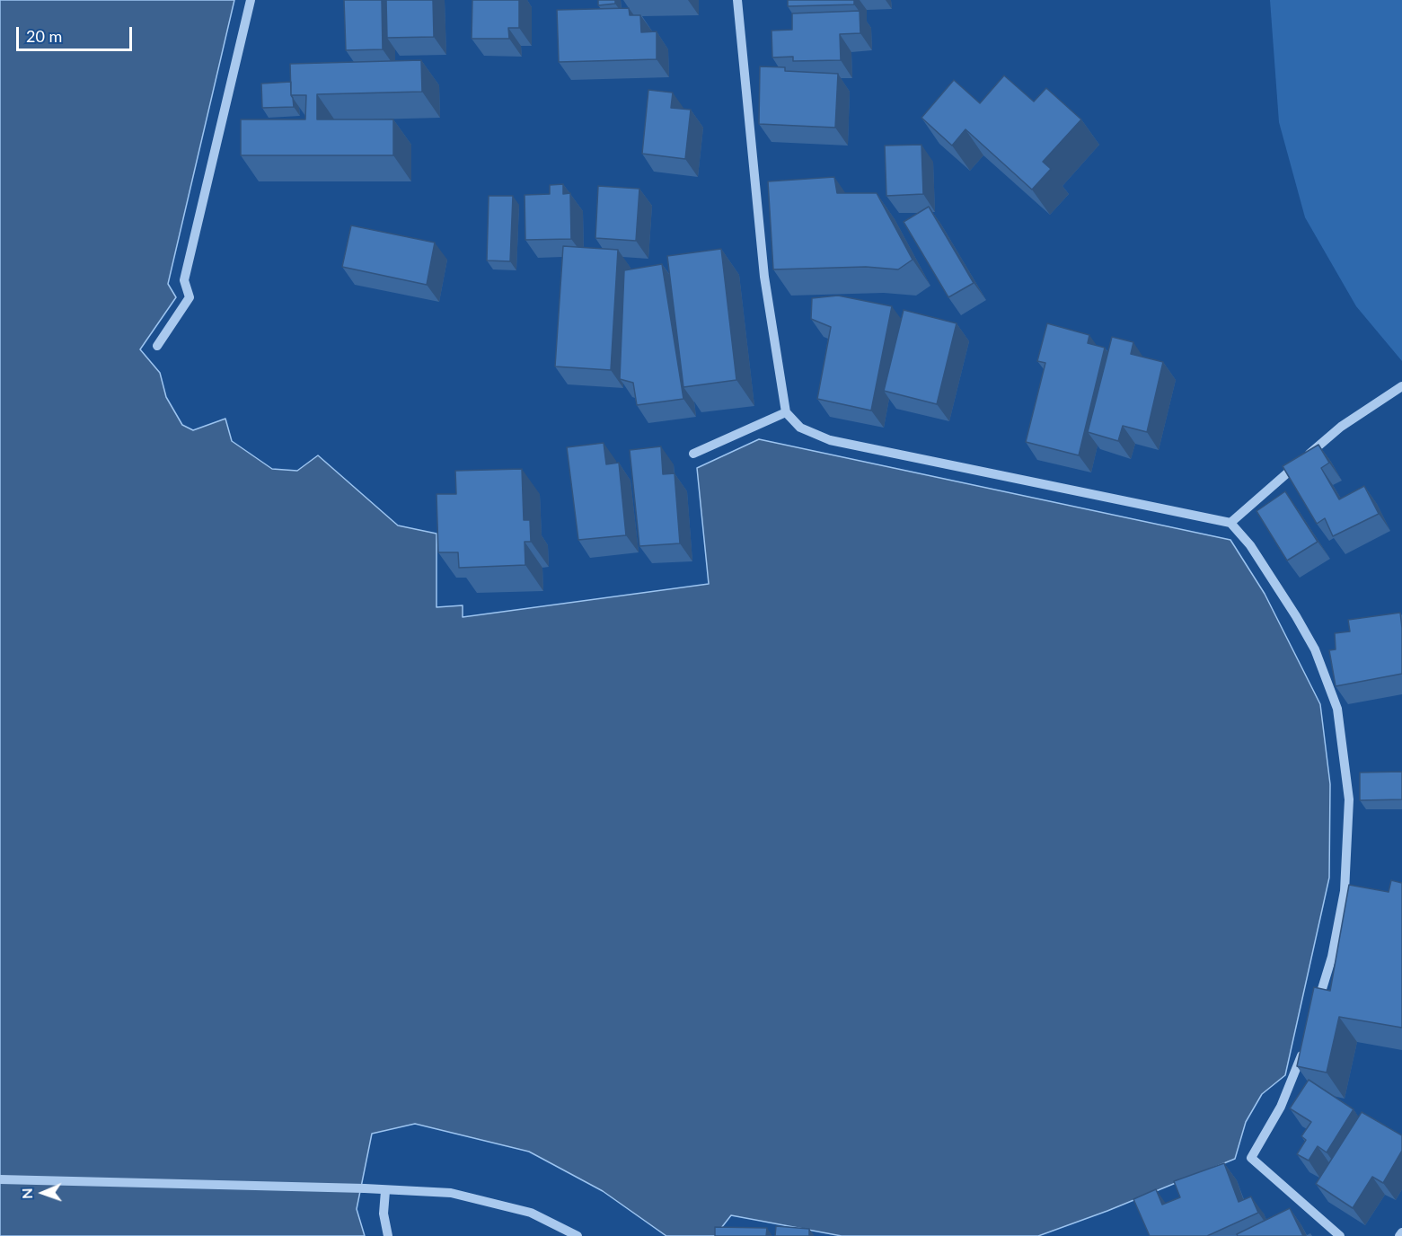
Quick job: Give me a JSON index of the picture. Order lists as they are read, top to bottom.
{
  "scale_bar": "20 m",
  "north": "left"
}
